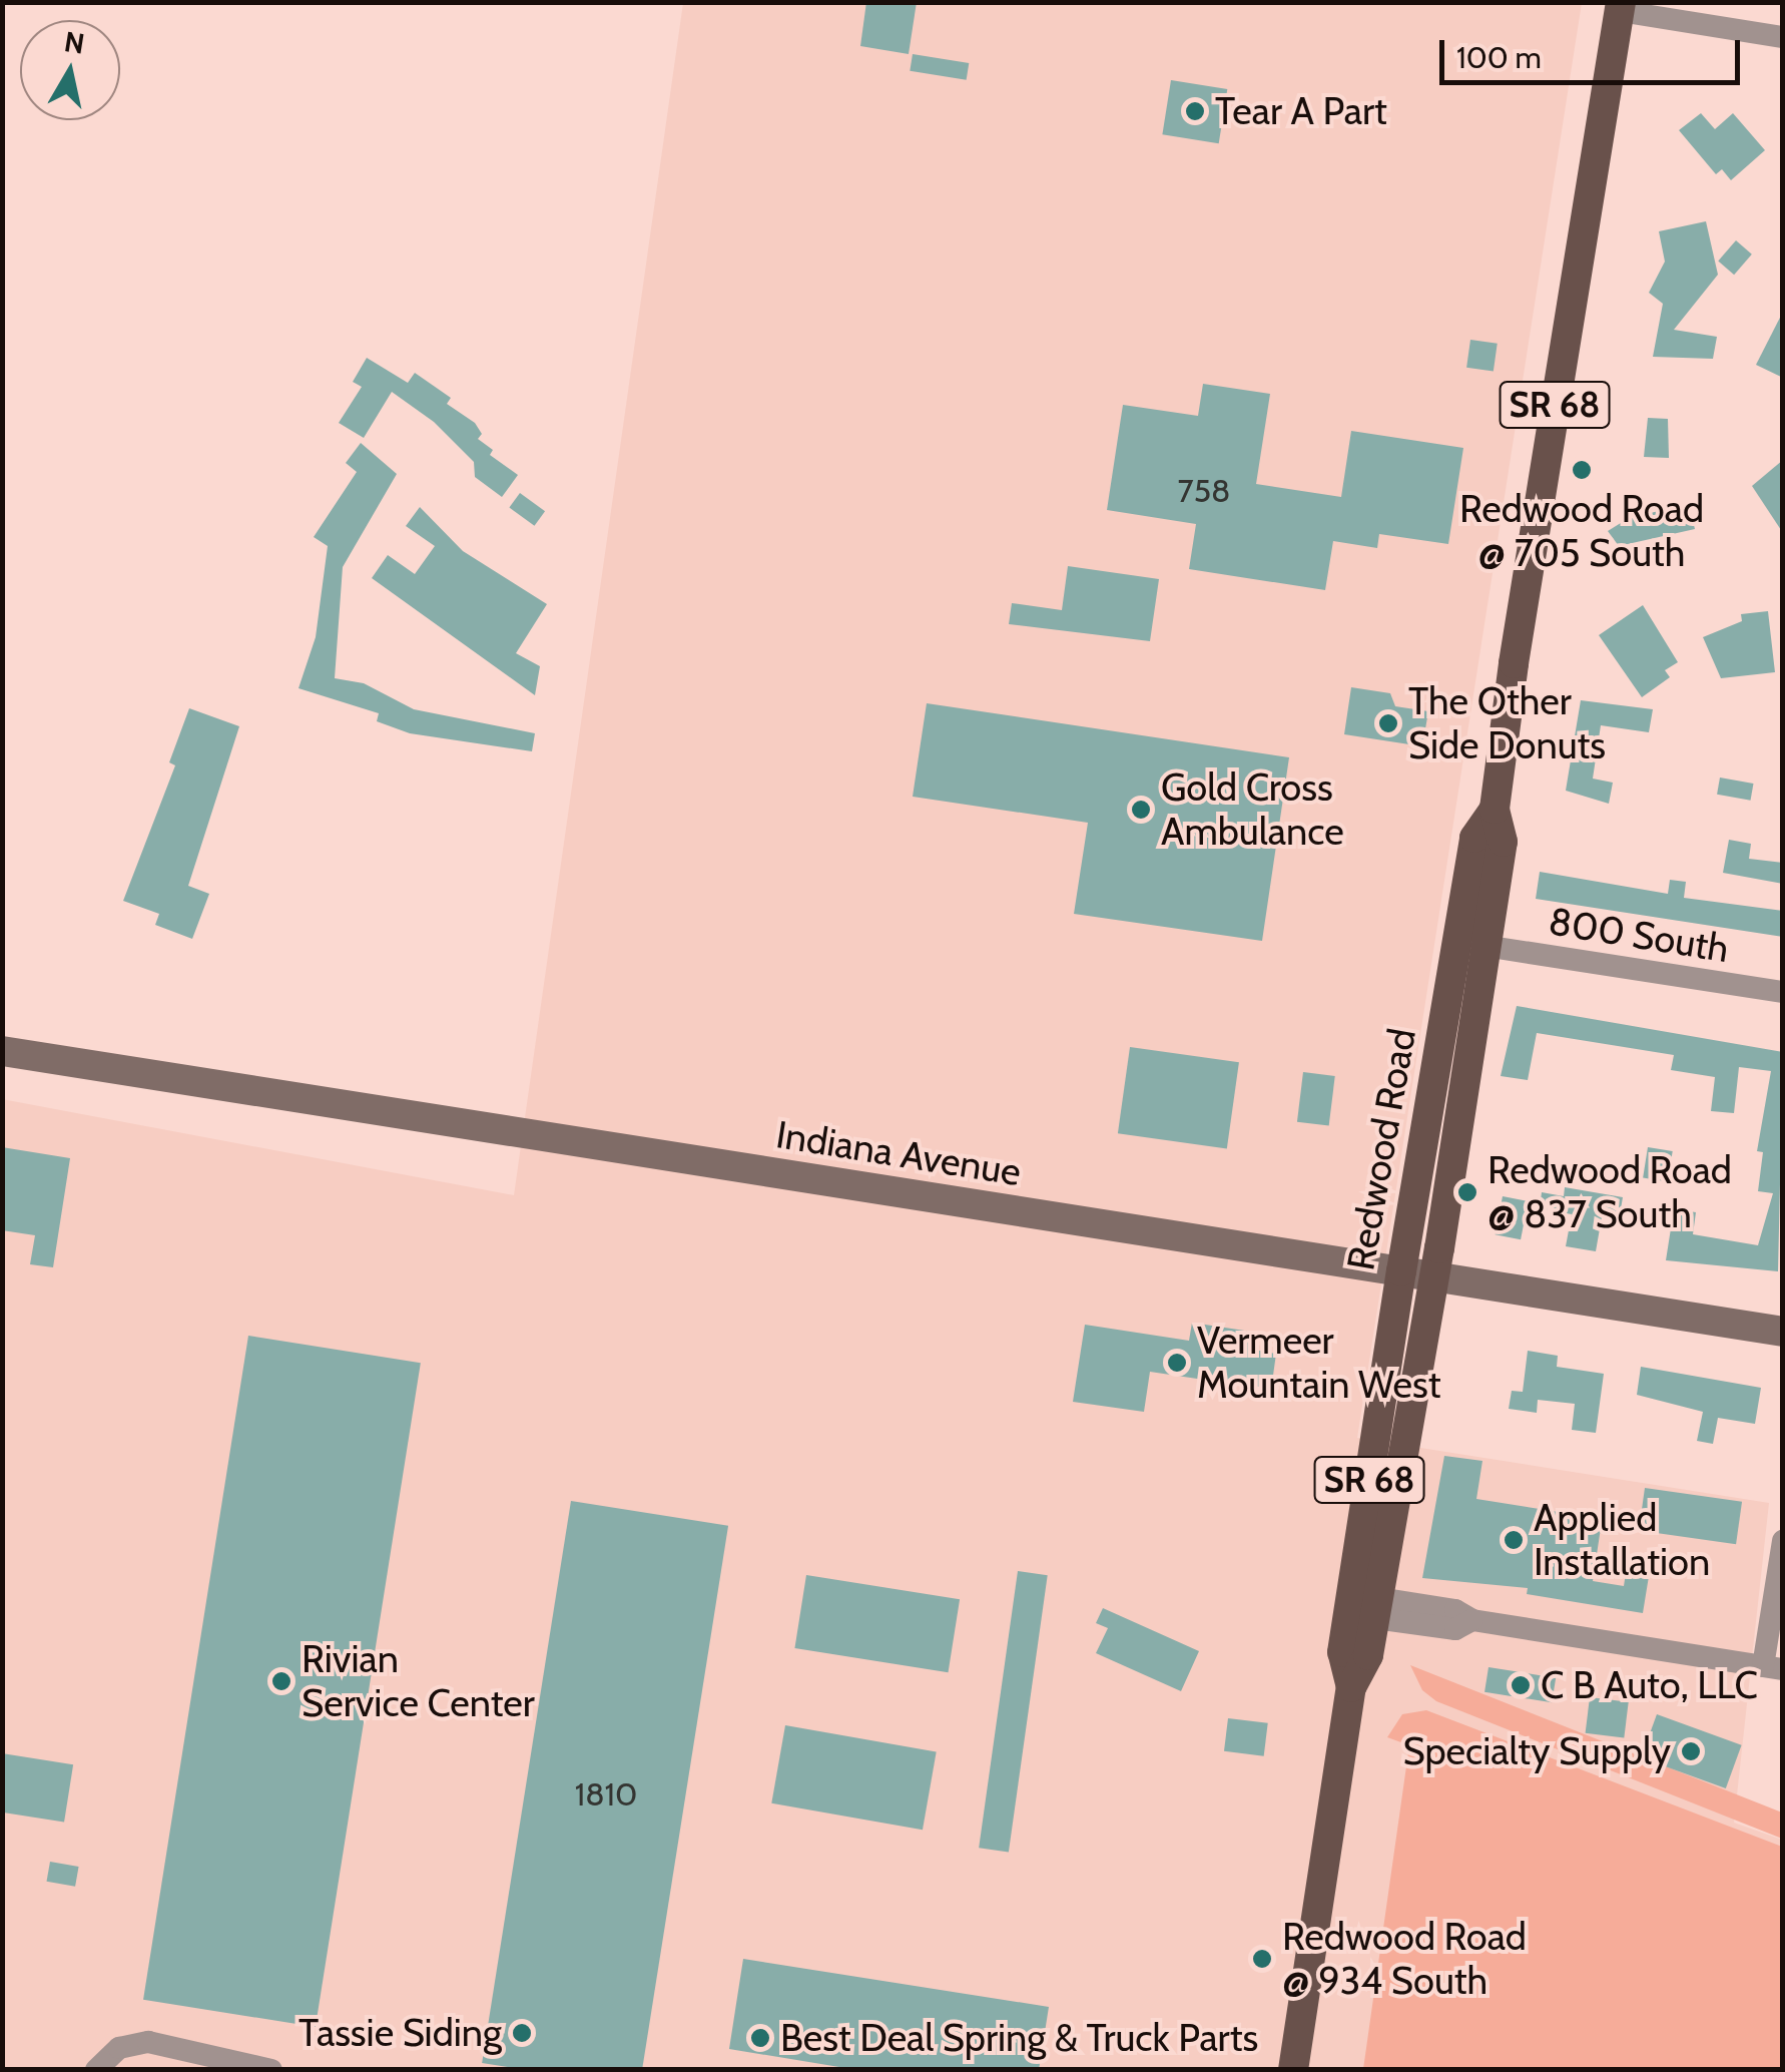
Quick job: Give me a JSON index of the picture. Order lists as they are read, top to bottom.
{
  "streets": {
    "main road": ["SR 68", "Redwood Road"],
    "street": ["800 South", "Indiana Avenue"]
  },
  "crossings": [
    ["800 South", "Redwood Road"],
    ["Redwood Road", "Indiana Avenue"]
  ],
  "places": [
    "Tear A Part",
    "Redwood Road @ 705 South",
    "The Other Side Donuts",
    "Gold Cross Ambulance",
    "Redwood Road @ 837 South",
    "Vermeer Mountain West",
    "Applied Installation",
    "Rivian Service Center",
    "C B Auto, LLC",
    "Specialty Supply",
    "Redwood Road @ 934 South",
    "Tassie Siding",
    "Best Deal Spring & Truck Parts"
  ],
  "house_numbers": ["758", "1810"],
  "scale_bar": "100 m",
  "north": "top"
}
